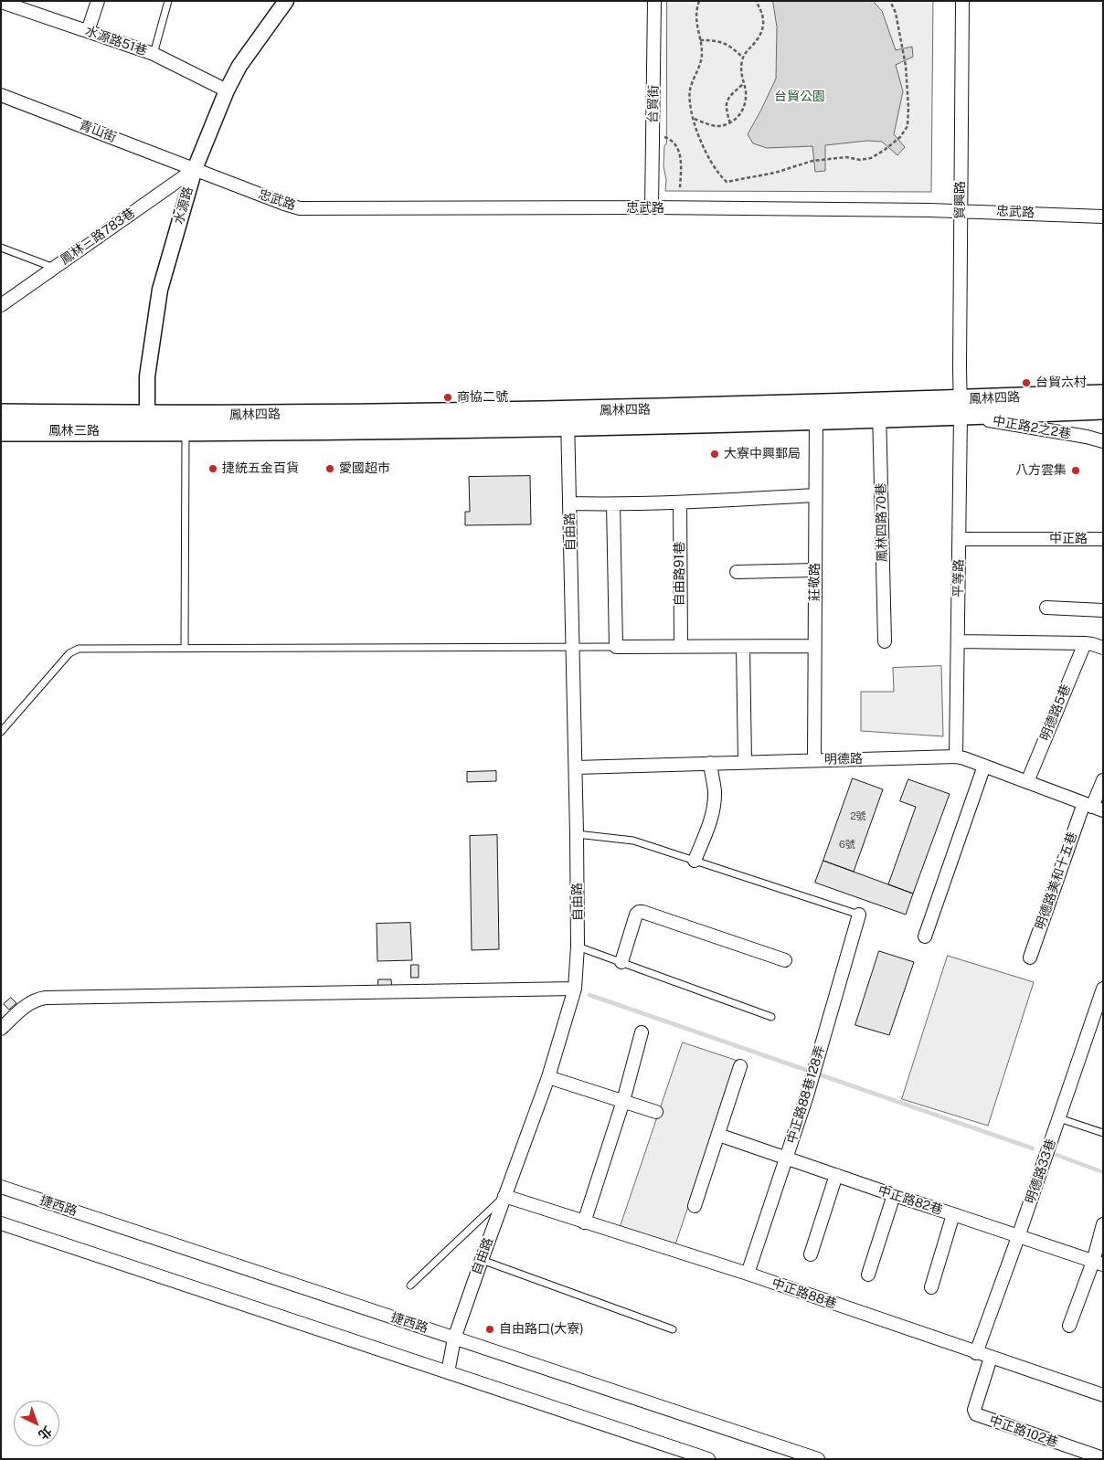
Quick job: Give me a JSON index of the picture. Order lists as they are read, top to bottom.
{
  "streets": {
    "main road": ["鳳林四路", "鳳林三路"],
    "street": [
      "水源路51巷",
      "台貿街",
      "青山街",
      "忠武路",
      "貿興路",
      "水源路",
      "鳳林三路783巷",
      "中正路2之2巷",
      "鳳林四路70巷",
      "自由路",
      "中正路",
      "自由路91巷",
      "平等路",
      "莊敬路",
      "明德路5巷",
      "明德路",
      "明德路美和十五巷",
      "中正路88巷128弄",
      "明德路33巷",
      "中正路82巷",
      "捷西路",
      "中正路88巷",
      "中正路102巷"
    ]
  },
  "crossings": [
    ["水源路51巷", "水源路"],
    ["台貿街", "忠武路"],
    ["青山街", "忠武路"],
    ["青山街", "水源路"],
    ["青山街", "鳳林三路783巷"],
    ["忠武路", "貿興路"],
    ["忠武路", "水源路"],
    ["忠武路", "鳳林三路783巷"],
    ["貿興路", "鳳林四路"],
    ["貿興路", "中正路2之2巷"],
    ["貿興路", "平等路"],
    ["水源路", "鳳林三路783巷"],
    ["水源路", "鳳林四路"],
    ["水源路", "鳳林三路"],
    ["鳳林四路", "中正路2之2巷"],
    ["鳳林四路", "鳳林三路"],
    ["鳳林四路", "鳳林四路70巷"],
    ["鳳林四路", "自由路"],
    ["鳳林四路", "平等路"],
    ["鳳林四路", "莊敬路"],
    ["中正路2之2巷", "平等路"],
    ["自由路", "明德路"],
    ["自由路", "捷西路"],
    ["自由路", "中正路88巷"],
    ["中正路", "平等路"],
    ["平等路", "明德路"],
    ["莊敬路", "明德路"],
    ["明德路5巷", "明德路"],
    ["明德路", "明德路美和十五巷"],
    ["中正路88巷128弄", "中正路82巷"],
    ["中正路88巷128弄", "中正路88巷"],
    ["明德路33巷", "中正路82巷"],
    ["明德路33巷", "中正路88巷"],
    ["中正路88巷", "中正路102巷"]
  ],
  "parks": ["台貿公園"],
  "places": [
    "台貿六村",
    "商協二號",
    "大寮中興郵局",
    "捷統五金百貨",
    "愛國超市",
    "八方雲集",
    "自由路口(大寮)"
  ],
  "house_numbers": ["2號", "6號"],
  "north": "bottom right"
}
